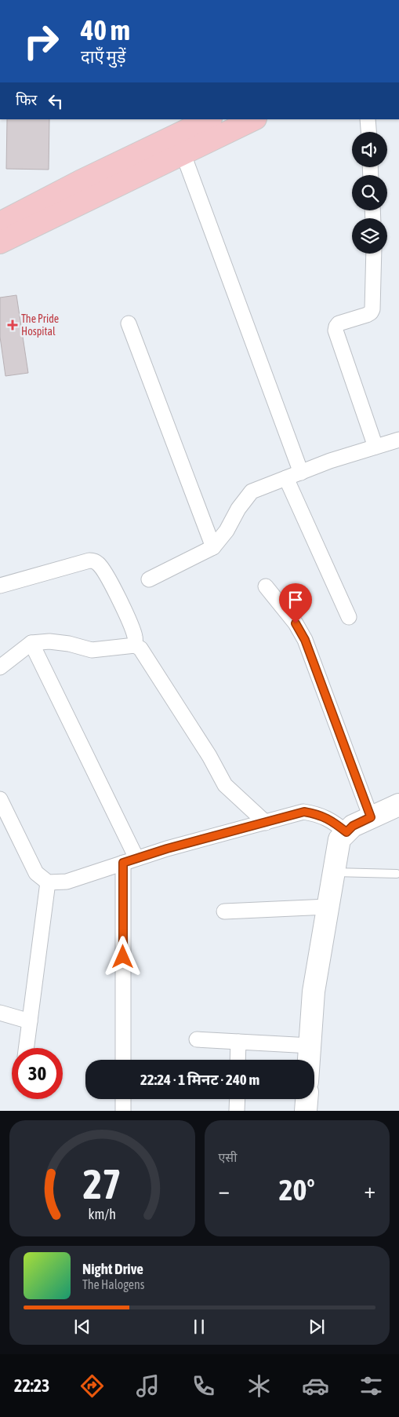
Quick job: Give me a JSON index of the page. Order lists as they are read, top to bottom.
{
  "places": {
    "health": ["The Pride Hospital"]
  },
  "page": {
    "turn": ["40 m", "दाएँ मुड़ें"],
    "then": "फिर",
    "limit": "30",
    "trip": "22:24 · 1 मिनट · 240 m",
    "tile": "एसी",
    "heat": ["−", "20°", "+"],
    "song": ["Night Drive", "The Halogens"],
    "tabs": "22:23",
    "gauge": ["27", "km/h"]
  }
}
